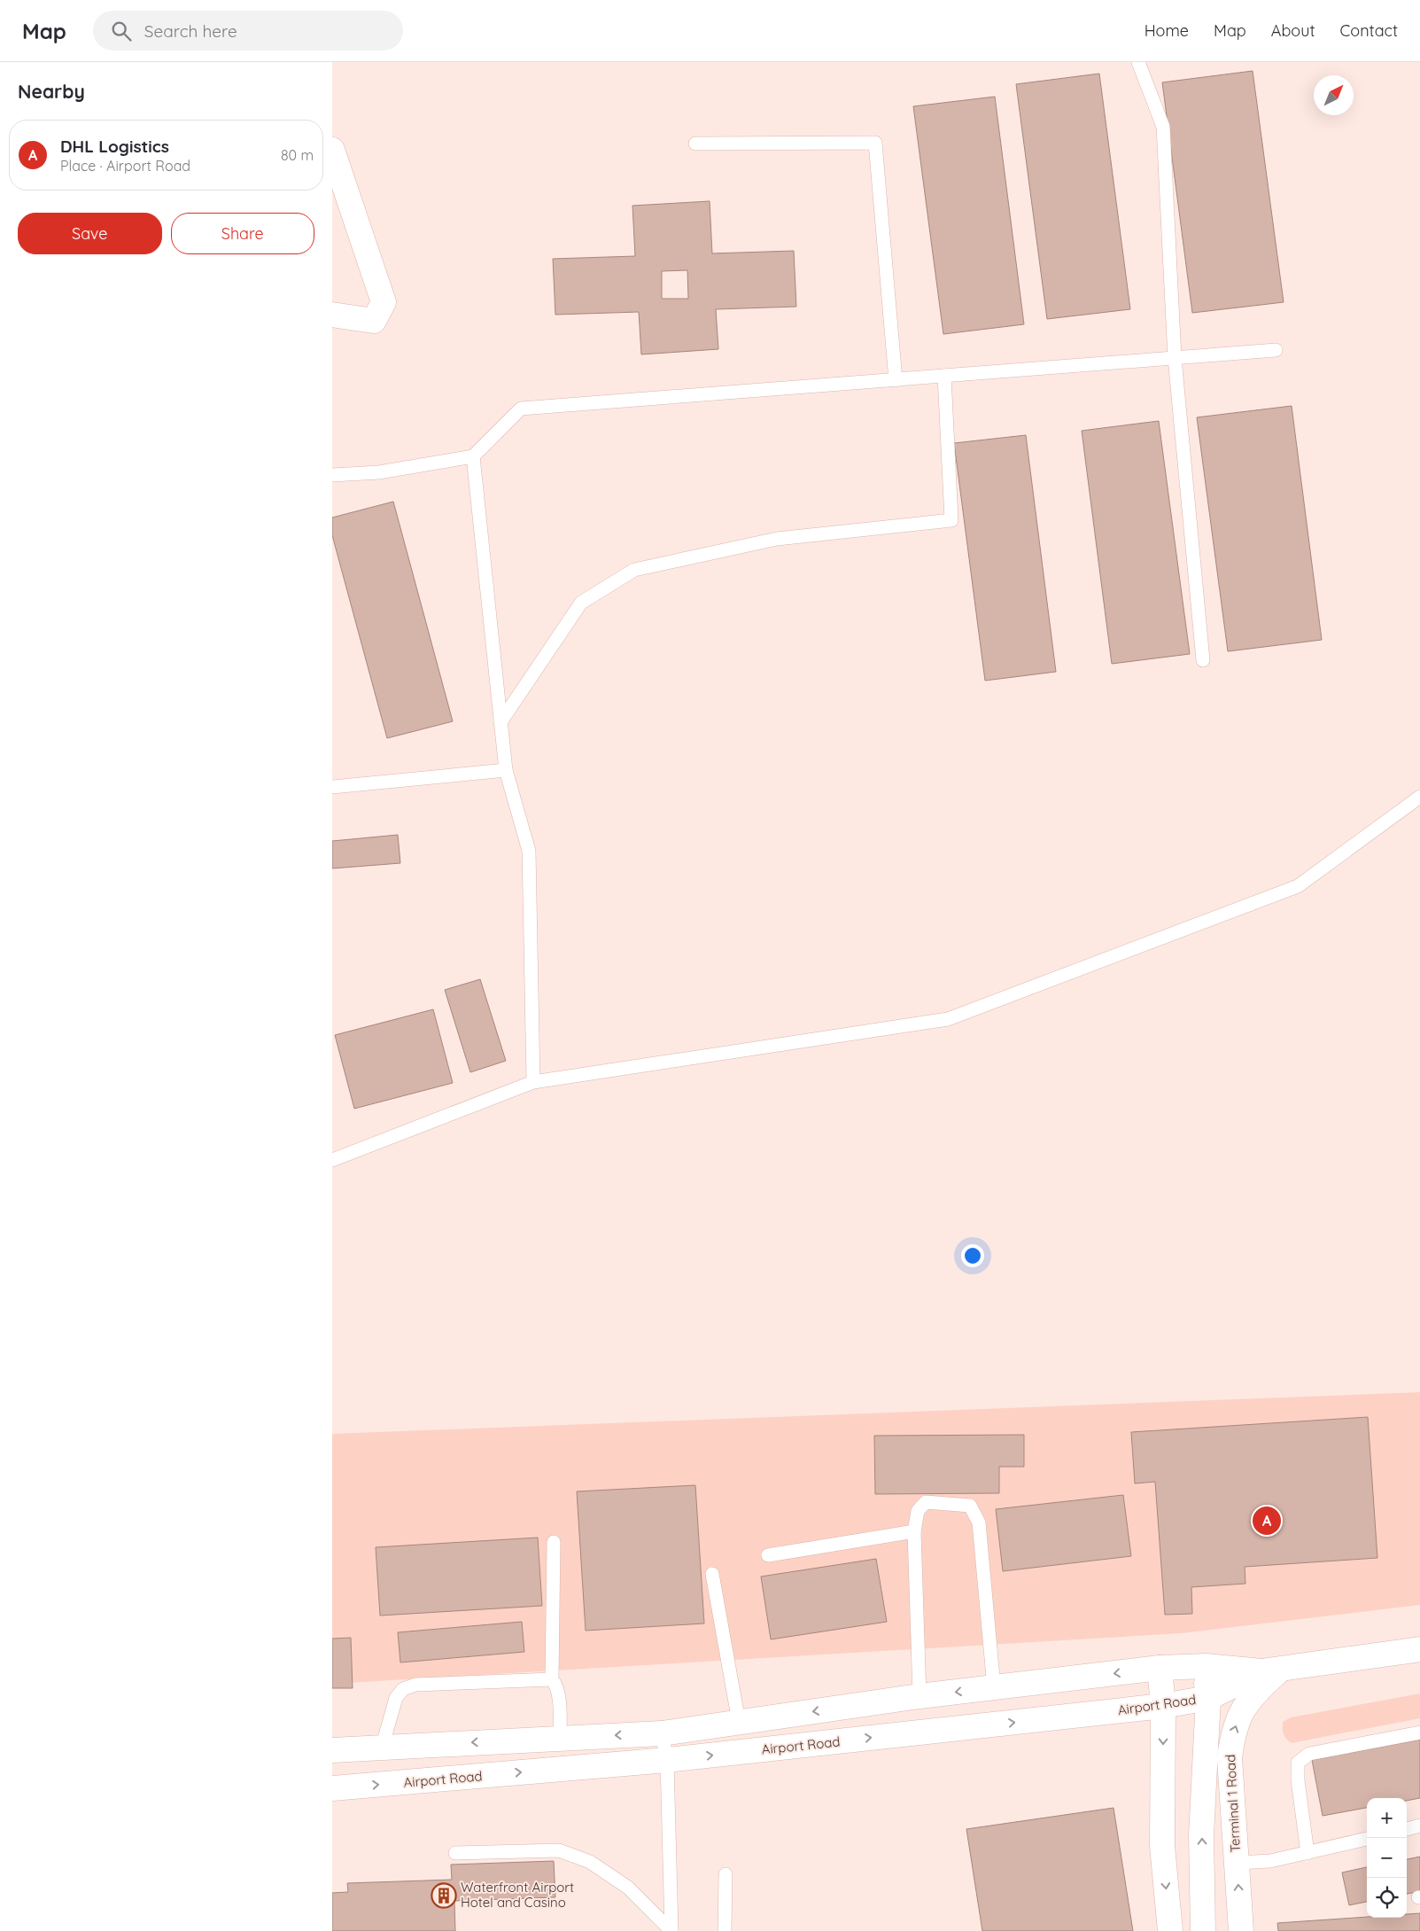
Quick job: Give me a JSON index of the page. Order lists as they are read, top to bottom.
{
  "streets": {
    "street": ["Airport Road", "Terminal 1 Road"]
  },
  "crossings": [
    ["Airport Road", "Terminal 1 Road"]
  ],
  "places": {
    "building": ["Waterfront Airport Hotel and Casino"]
  },
  "north": "top right",
  "page": {
    "header": "Map",
    "search": "Search here",
    "nav": [
      "Home",
      "Map",
      "About",
      "Contact"
    ],
    "heading": "Nearby",
    "list": [
      {
        "mark": "A",
        "name": "DHL Logistics",
        "note": "Place · Airport Road",
        "value": "80 m"
      }
    ],
    "buttons": ["Save", "Share"],
    "pins": "A",
    "map_buttons": ["+", "−"]
  }
}
